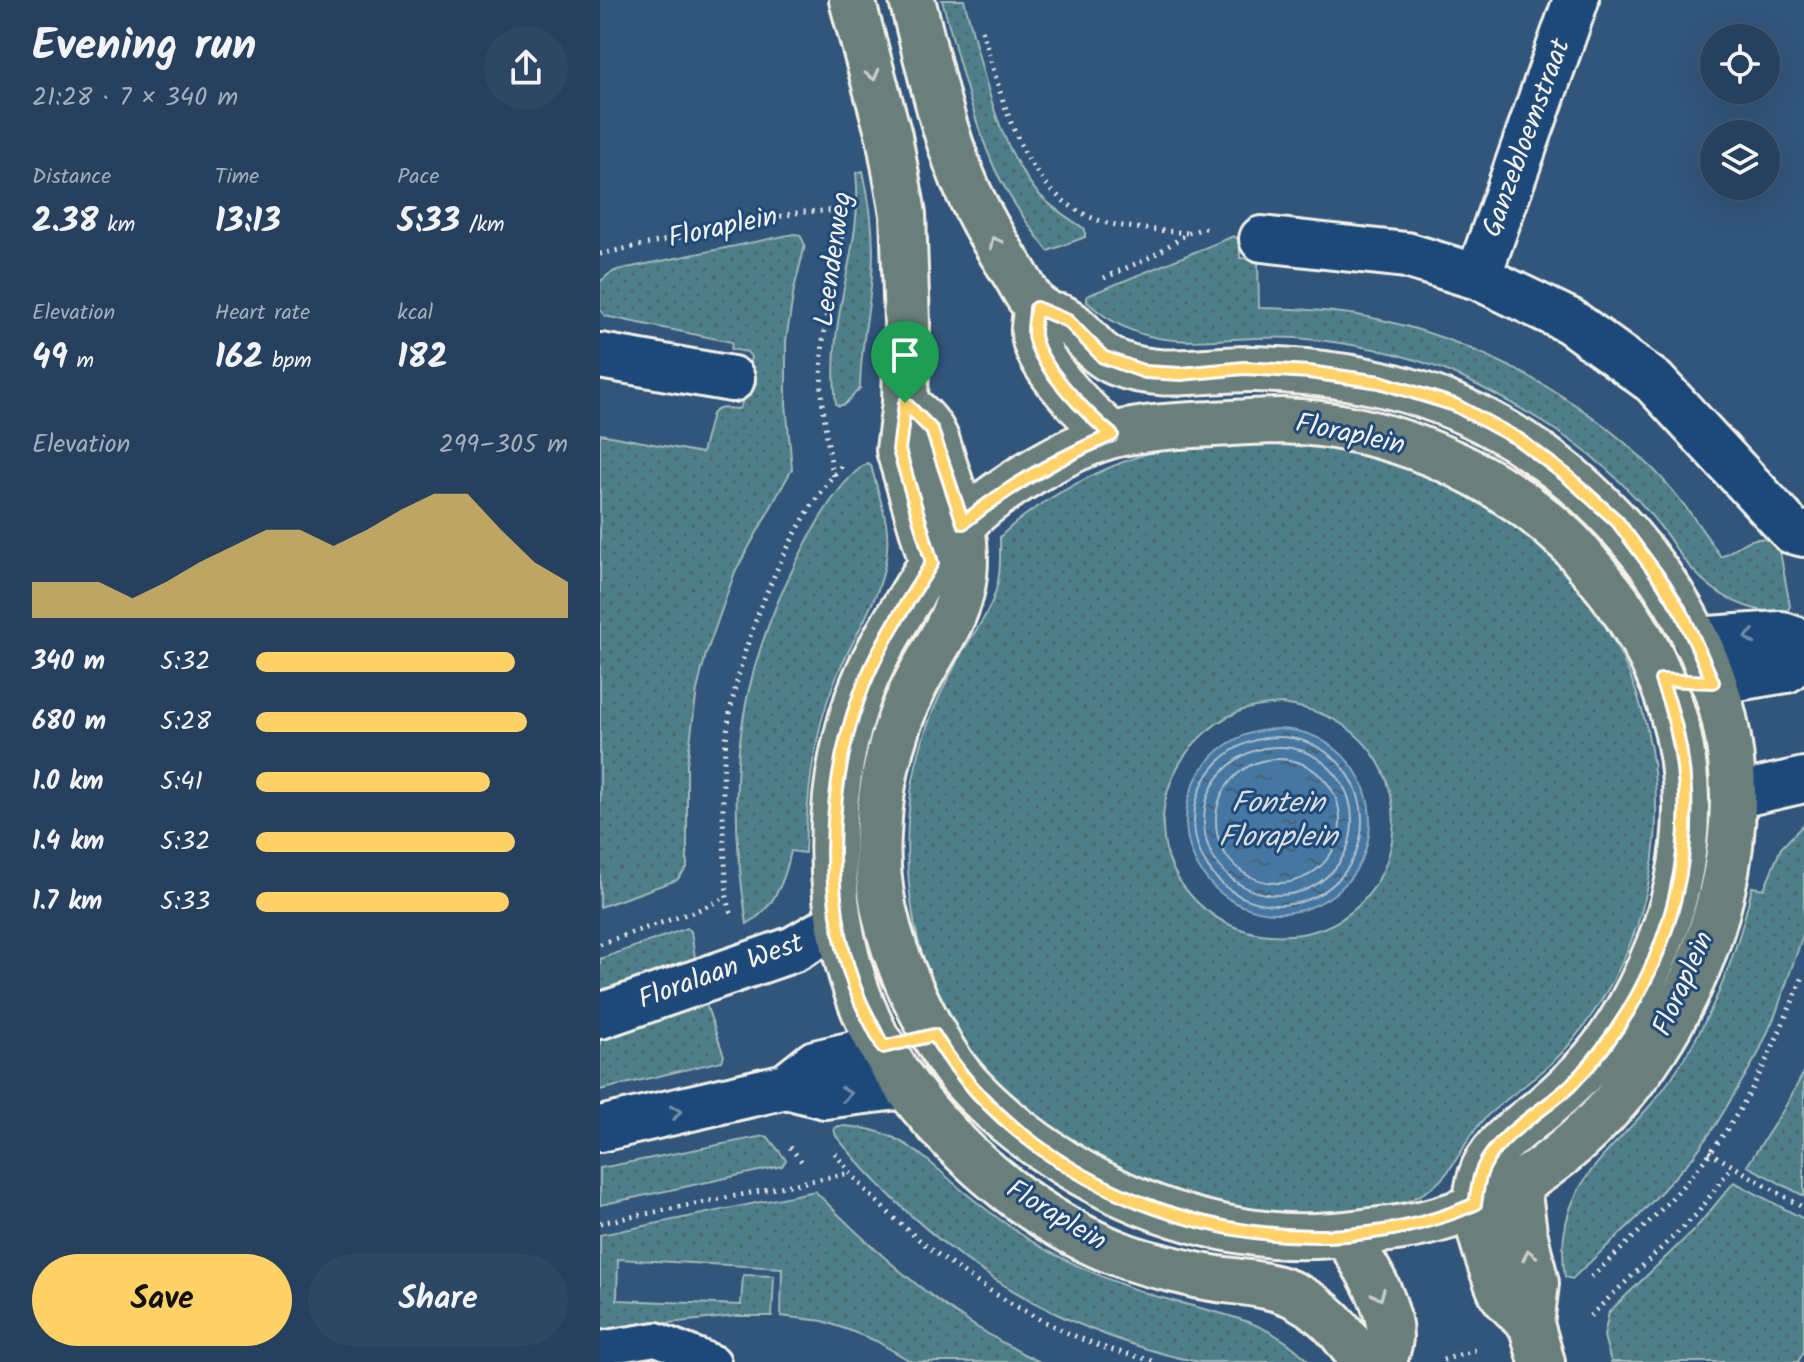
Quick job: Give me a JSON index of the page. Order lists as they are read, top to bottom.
{
  "streets": {
    "main road": ["Floraplein", "Leenderweg"],
    "street": ["Ganzebloemstraat", "Floralaan West"]
  },
  "crossings": [
    ["Floraplein", "Leenderweg"],
    ["Floraplein", "Floralaan West"]
  ],
  "water": ["Fontein Floraplein"],
  "page": {
    "heading": ["Evening run", "21:28 · 7 × 340 m"],
    "stats": [
      ["Distance", "2.38 km"],
      ["Time", "13:13"],
      ["Pace", "5:33 /km"],
      ["Elevation", "49 m"],
      ["Heart rate", "162 bpm"],
      ["kcal", "182"]
    ],
    "chart": ["Elevation", "299–305 m"],
    "list": [
      {
        "name": "340 m",
        "note": "5:32"
      },
      {
        "name": "680 m",
        "note": "5:28"
      },
      {
        "name": "1.0 km",
        "note": "5:41"
      },
      {
        "name": "1.4 km",
        "note": "5:32"
      },
      {
        "name": "1.7 km",
        "note": "5:33"
      }
    ],
    "buttons": ["Save", "Share"]
  }
}
